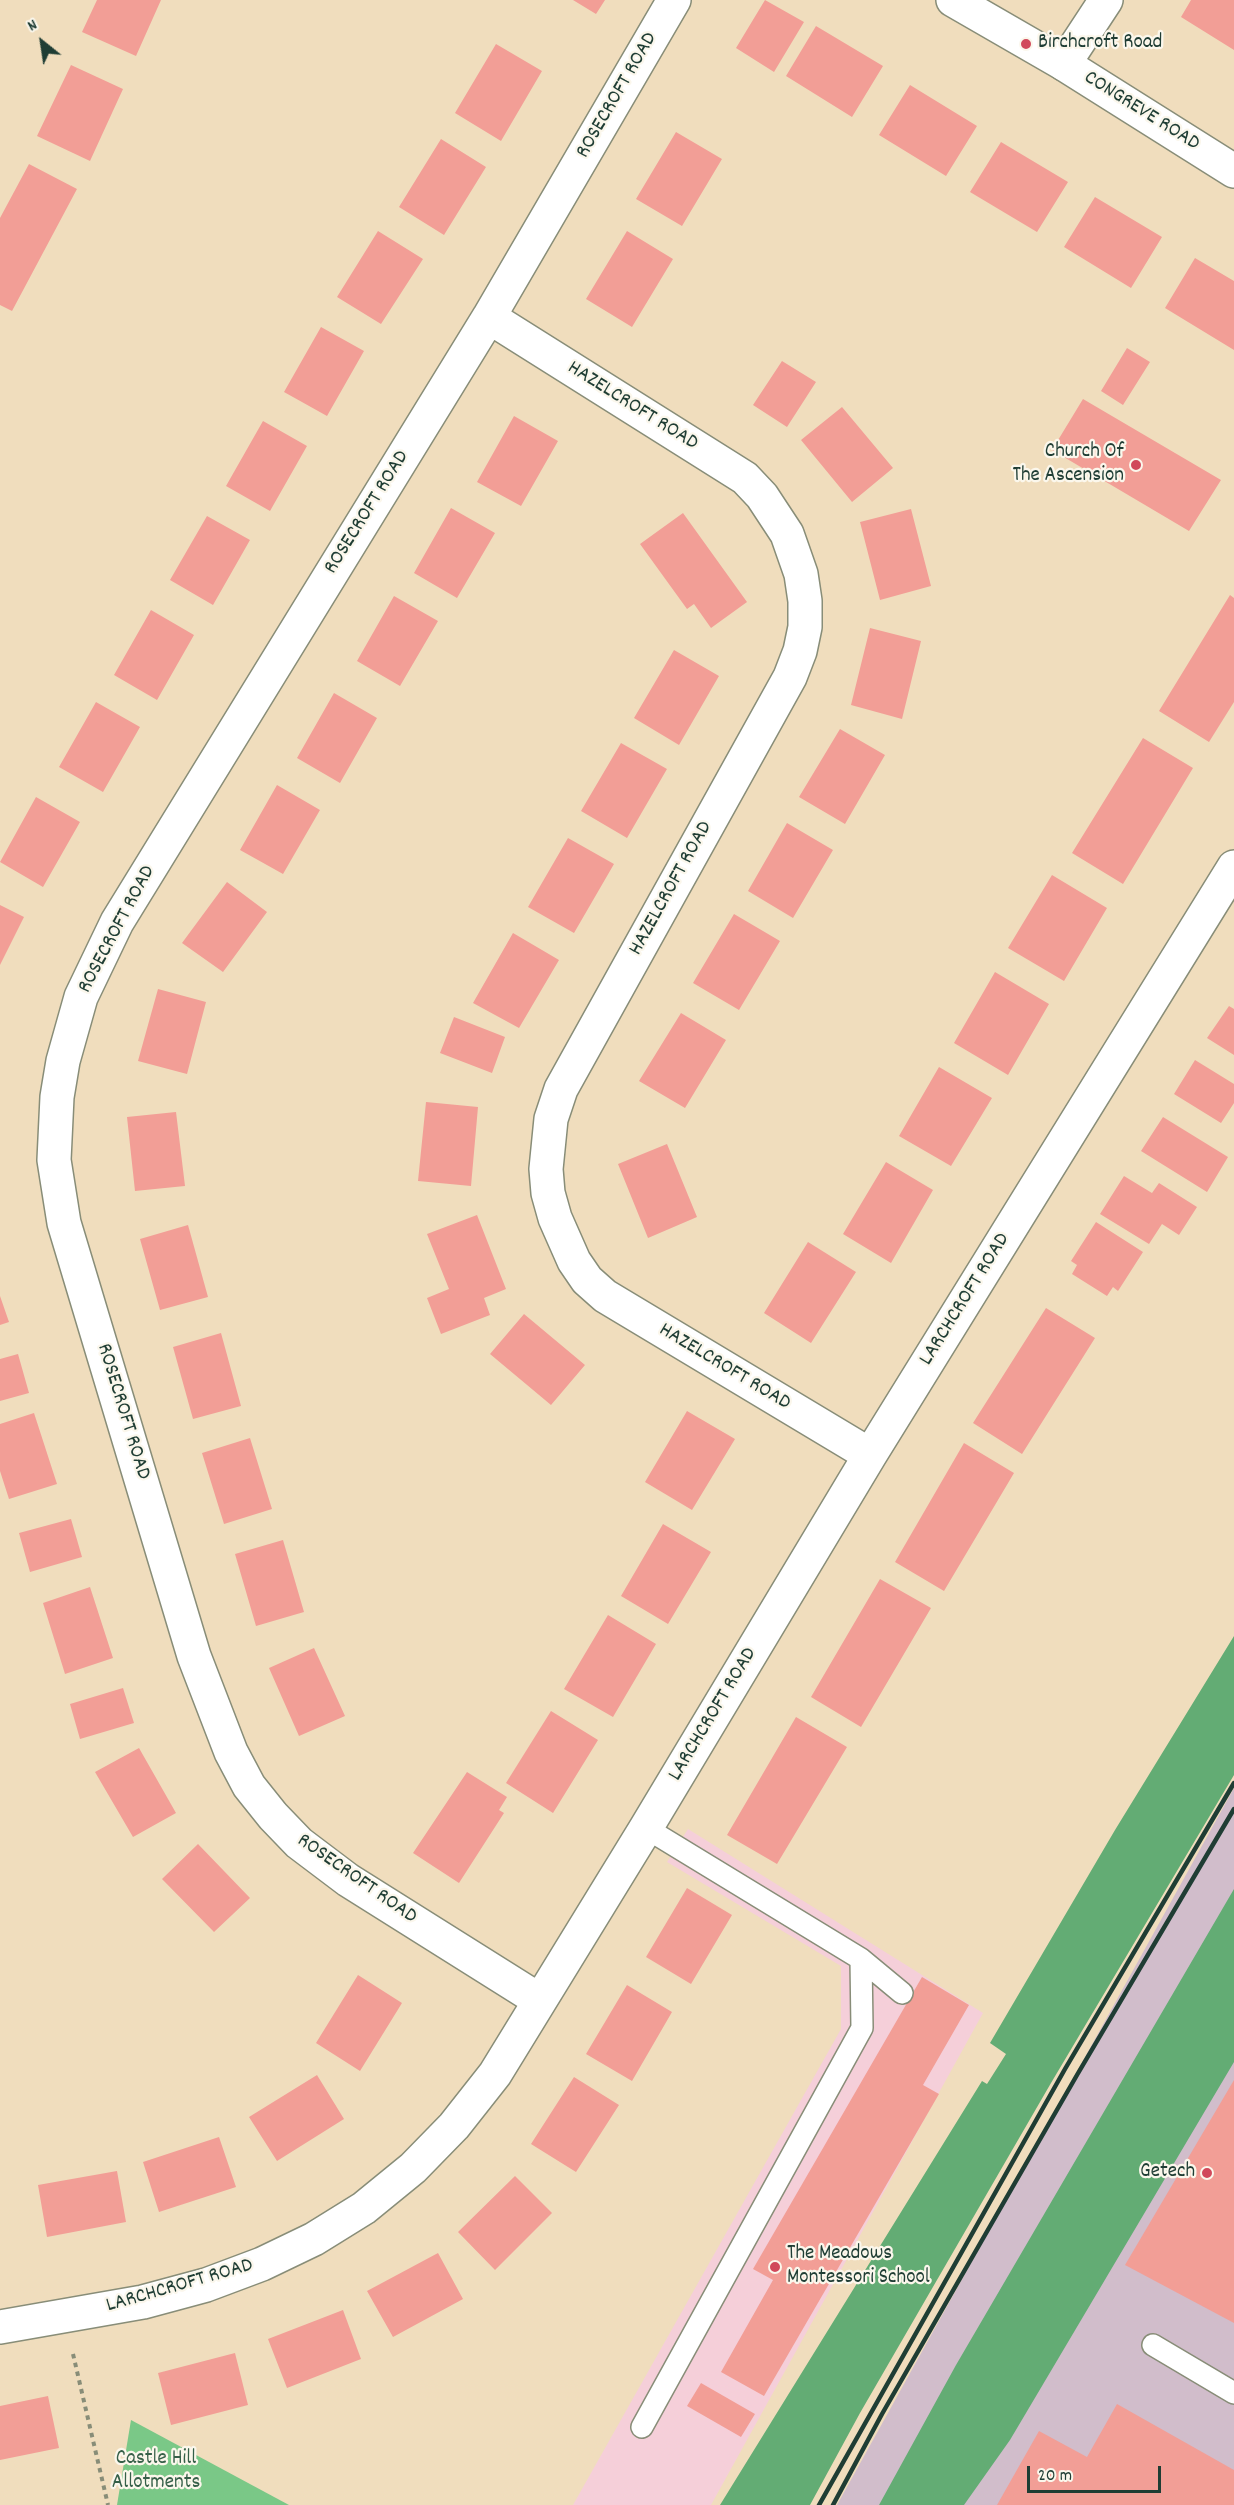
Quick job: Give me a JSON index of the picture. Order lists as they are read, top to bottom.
{
  "streets": {
    "street": [
      "ROSECROFT ROAD",
      "CONGREVE ROAD",
      "HAZELCROFT ROAD",
      "LARCHCROFT ROAD"
    ]
  },
  "crossings": [
    ["ROSECROFT ROAD", "HAZELCROFT ROAD"],
    ["ROSECROFT ROAD", "LARCHCROFT ROAD"],
    ["HAZELCROFT ROAD", "LARCHCROFT ROAD"]
  ],
  "parks": ["Castle Hill Allotments"],
  "places": [
    "Birchcroft Road",
    "Church Of The Ascension",
    "Getech",
    "The Meadows Montessori School"
  ],
  "scale_bar": "20 m",
  "north": "top left"
}
